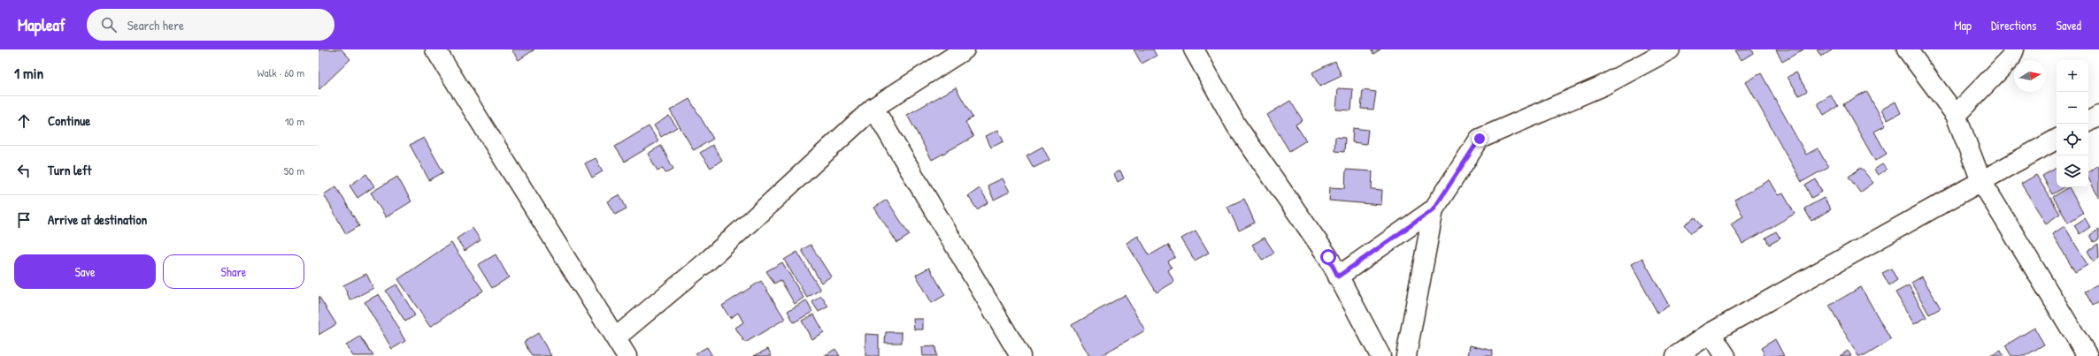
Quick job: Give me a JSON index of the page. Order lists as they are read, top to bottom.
{
  "north": "right",
  "page": {
    "header": "Mapleaf",
    "search": "Search here",
    "nav": ["Map", "Directions", "Saved"],
    "heading": ["1 min", "Walk · 60 m"],
    "map_buttons": ["+", "−"],
    "list": [
      ["Continue", "10 m"],
      ["Turn left", "50 m"],
      "Arrive at destination"
    ],
    "buttons": ["Save", "Share"]
  }
}
